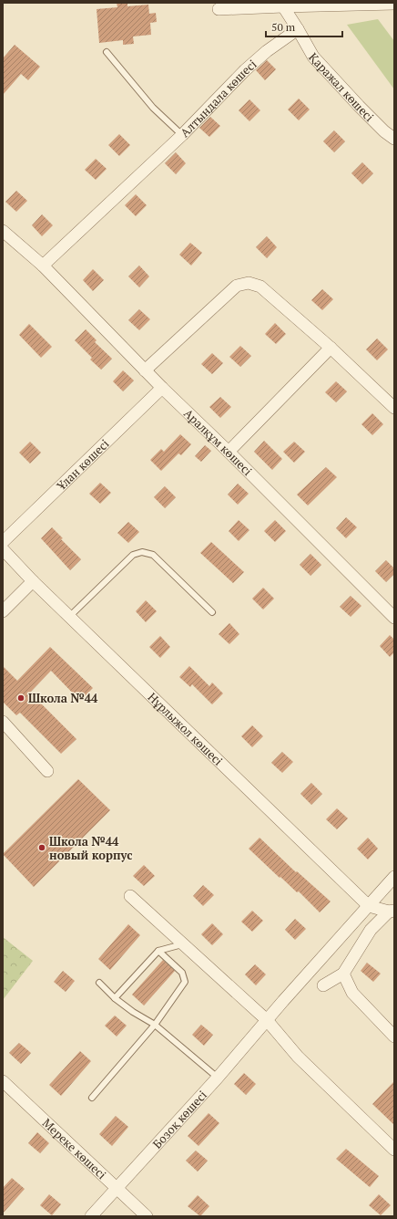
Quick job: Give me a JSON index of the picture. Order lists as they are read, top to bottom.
{
  "streets": {
    "street": [
      "Қаражал көшесі",
      "Алтындала көшесі",
      "Аралқұм көшесі",
      "Ұлан көшесі",
      "Нұрлыжол көшесі",
      "Бозоқ көшесі",
      "Мереке көшесі"
    ]
  },
  "crossings": [
    ["Қаражал көшесі", "Алтындала көшесі"],
    ["Алтындала көшесі", "Аралқұм көшесі"],
    ["Аралқұм көшесі", "Ұлан көшесі"],
    ["Нұрлыжол көшесі", "Бозоқ көшесі"],
    ["Бозоқ көшесі", "Мереке көшесі"]
  ],
  "places": ["Школа №44", "Школа №44 новый корпус"],
  "scale_bar": "50 m"
}
